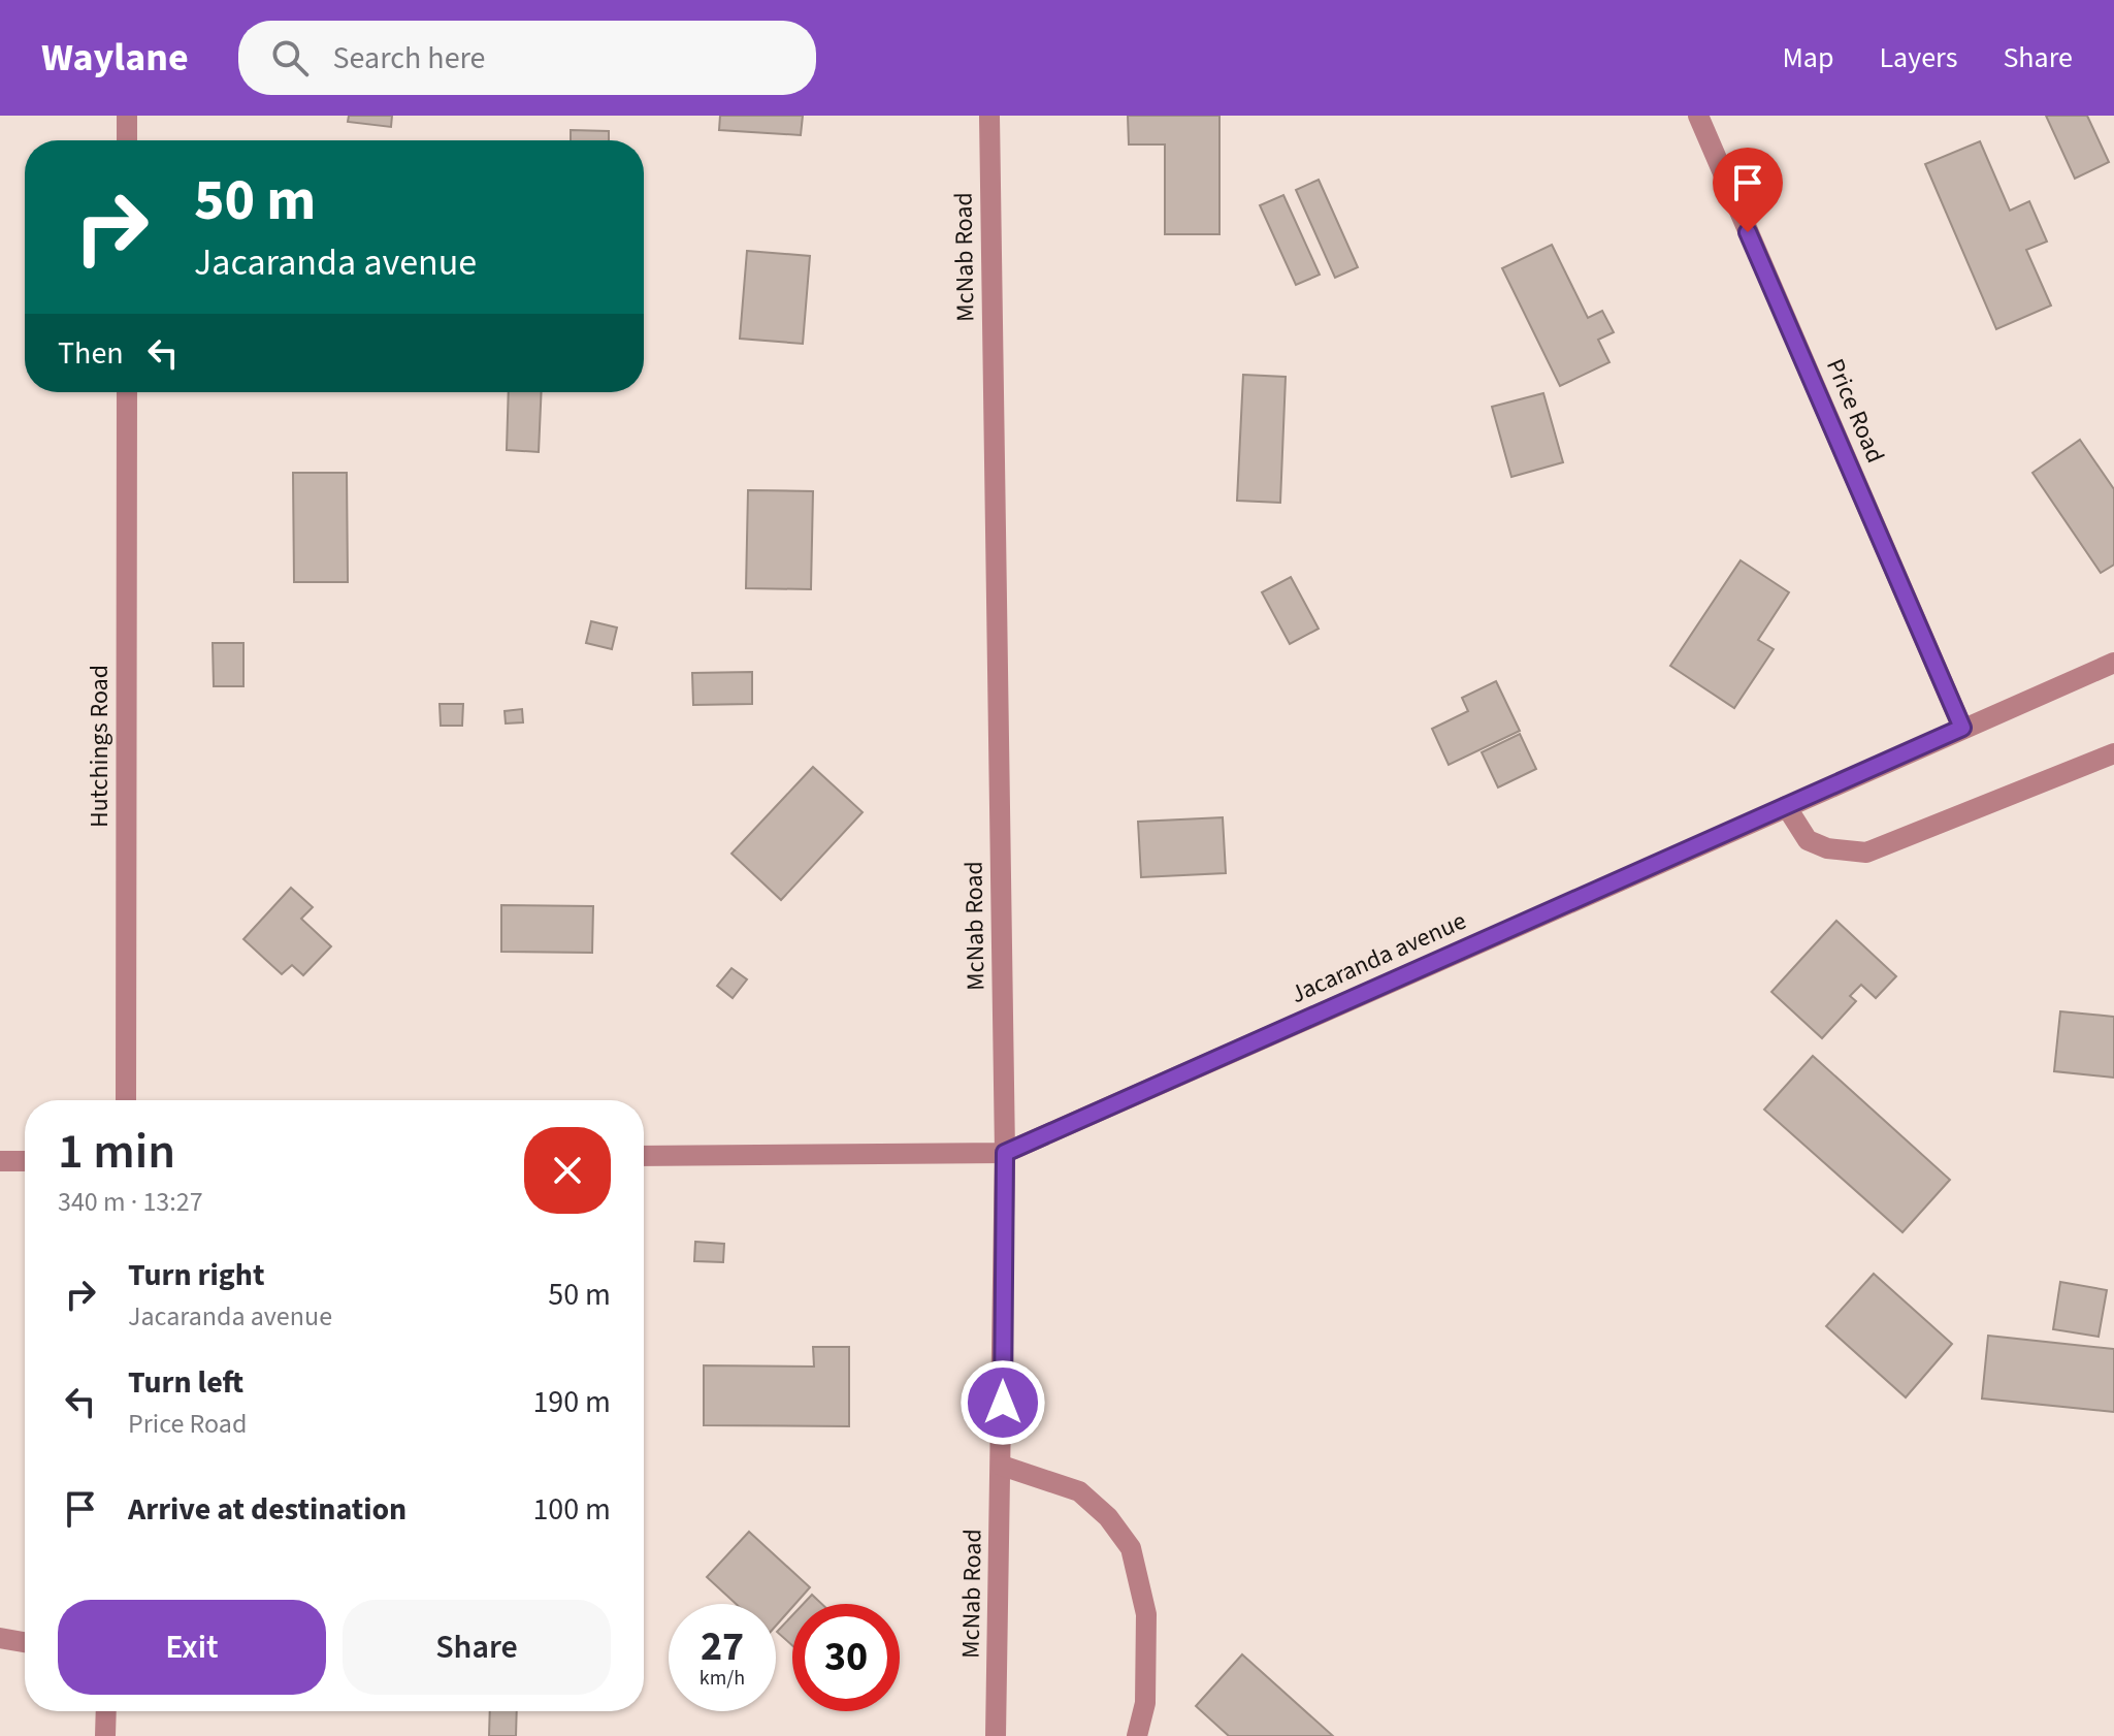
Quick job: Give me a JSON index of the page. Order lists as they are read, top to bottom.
{
  "streets": {
    "street": [
      "McNab Road",
      "Price Road",
      "Hutchings Road",
      "Jacaranda avenue"
    ]
  },
  "crossings": [
    ["McNab Road", "Jacaranda avenue"],
    ["Price Road", "Jacaranda avenue"]
  ],
  "page": {
    "header": "Waylane",
    "search": "Search here",
    "nav": ["Map", "Layers", "Share"],
    "turn": ["50 m", "Jacaranda avenue"],
    "then": "Then",
    "heading": ["1 min", "340 m · 13:27"],
    "list": [
      {
        "name": "Turn right",
        "note": "Jacaranda avenue",
        "value": "50 m"
      },
      {
        "name": "Turn left",
        "note": "Price Road",
        "value": "190 m"
      },
      {
        "name": "Arrive at destination",
        "value": "100 m"
      }
    ],
    "buttons": ["Exit", "Share"],
    "speed": "27 km/h",
    "limit": "30"
  }
}
